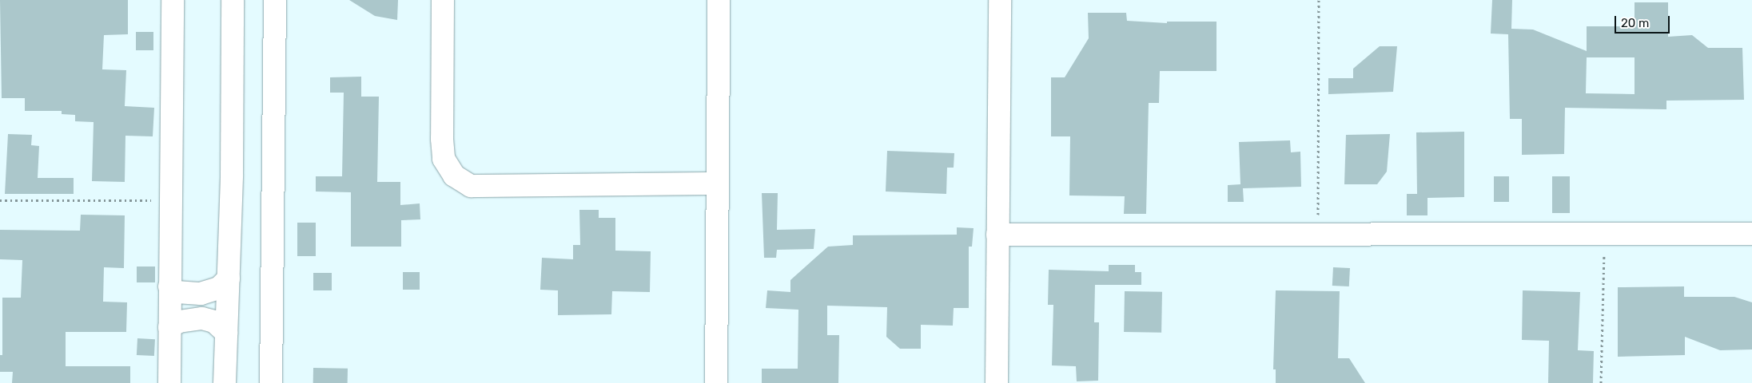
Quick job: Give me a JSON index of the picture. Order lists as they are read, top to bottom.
{
  "scale_bar": "20 m"
}
